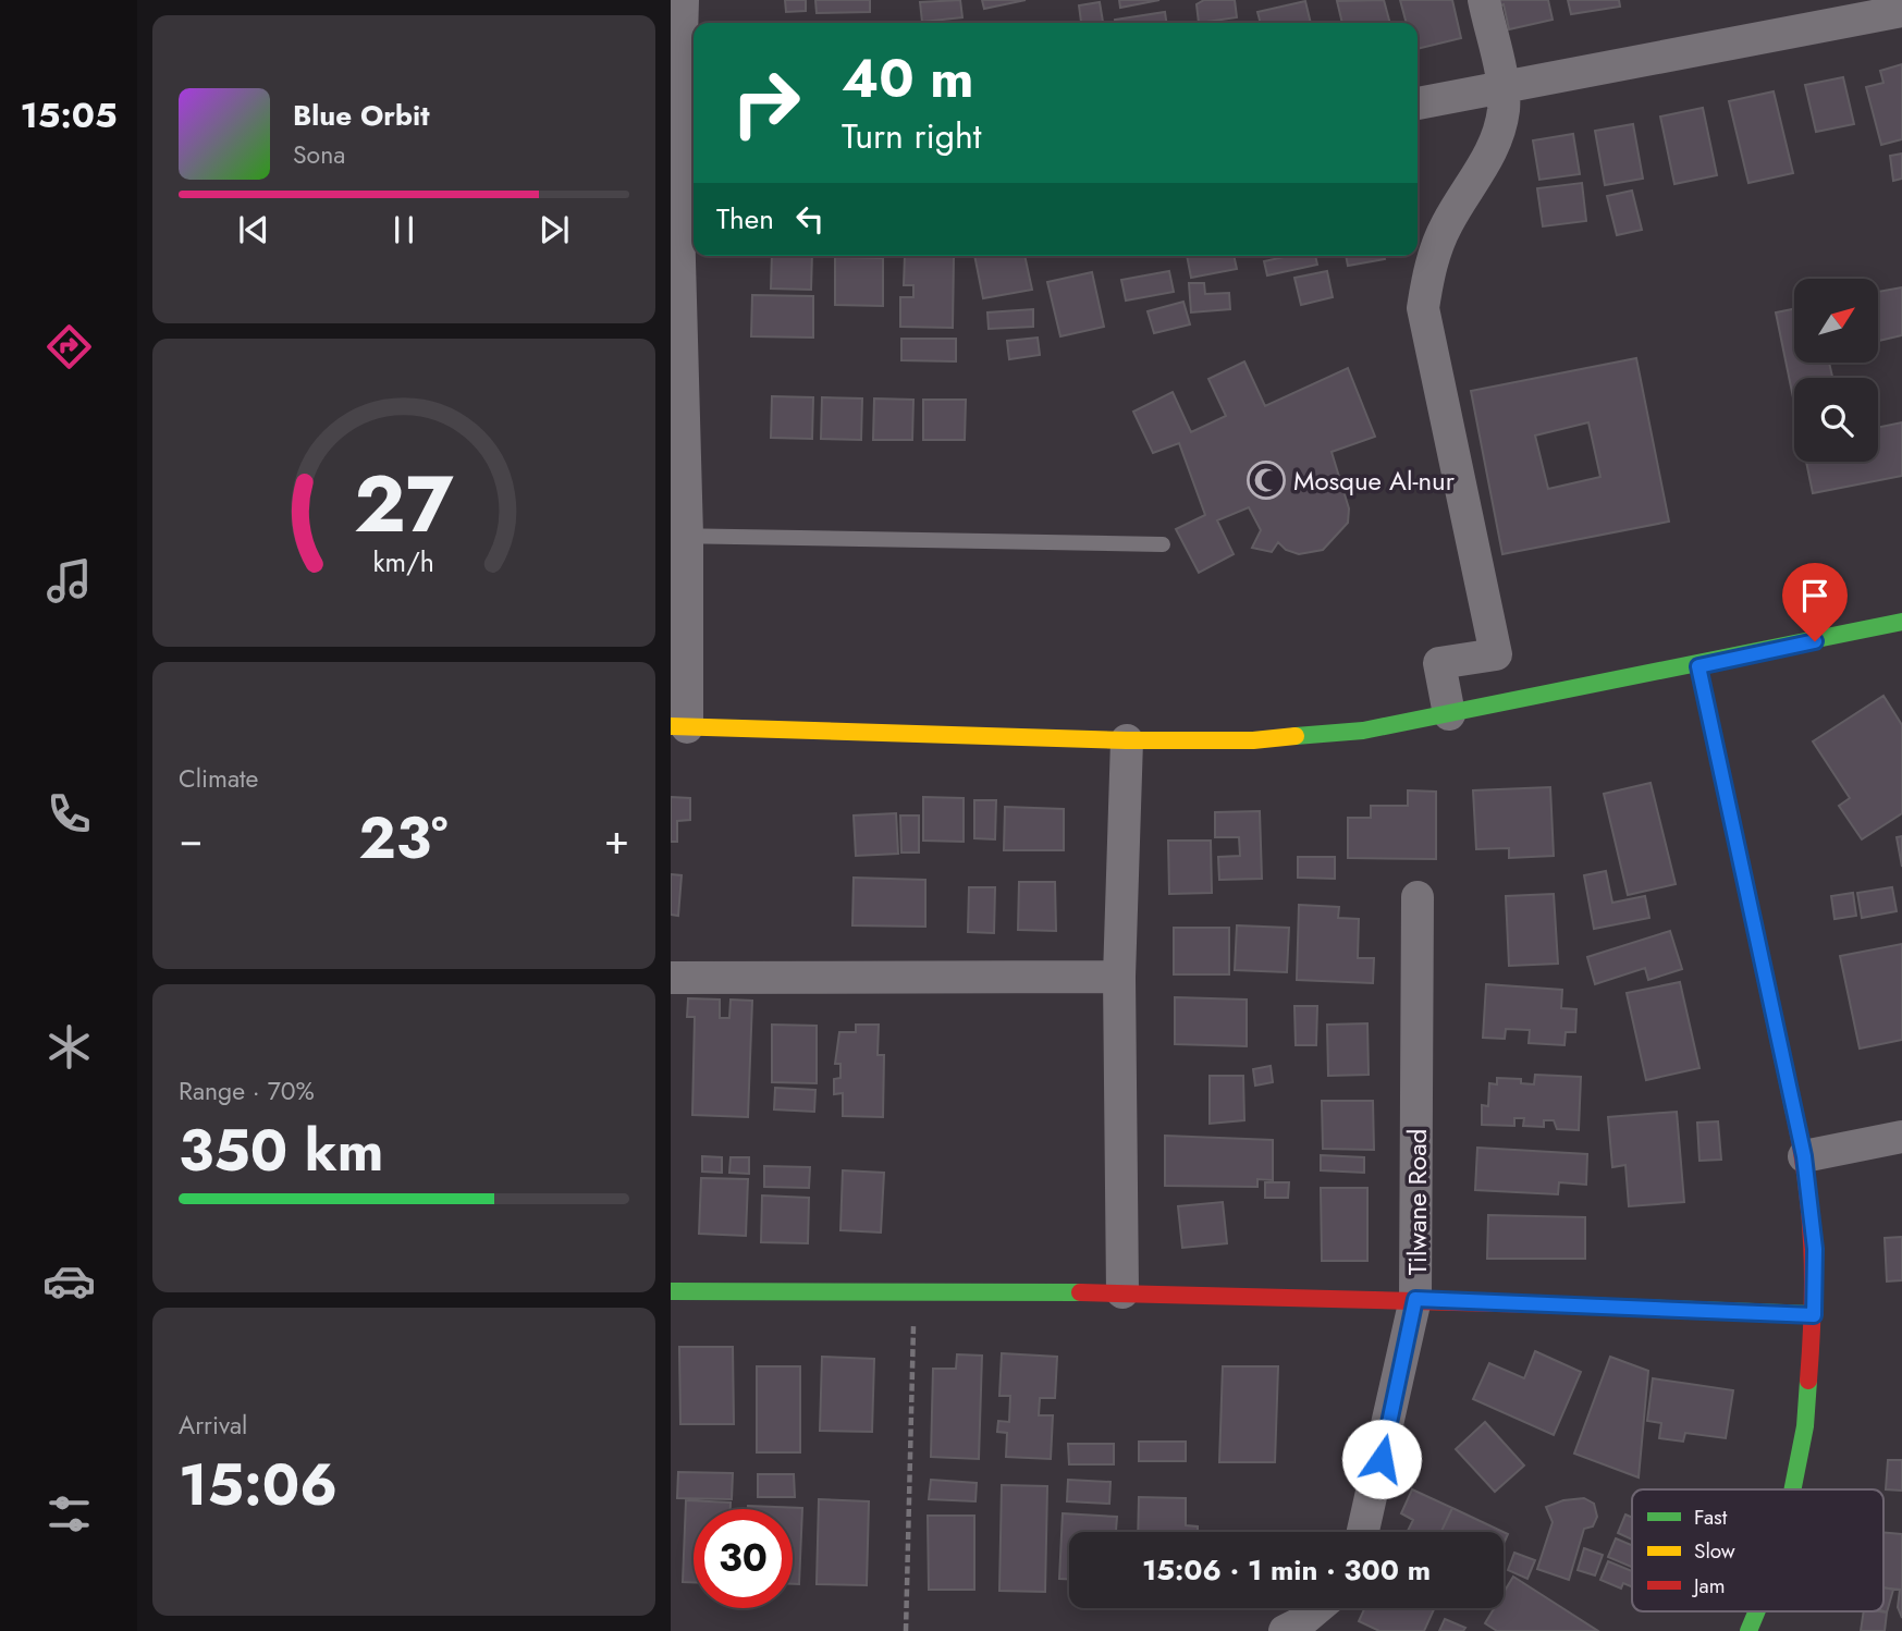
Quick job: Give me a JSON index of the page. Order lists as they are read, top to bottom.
{
  "streets": {
    "street": ["Tilwane Road"]
  },
  "places": {
    "mosque": ["Mosque Al-nur"]
  },
  "legend": ["Fast", "Slow", "Jam"],
  "north": "top right",
  "page": {
    "tabs": "15:05",
    "turn": ["40 m", "Turn right"],
    "song": ["Blue Orbit", "Sona"],
    "then": "Then",
    "tile": [
      "Climate",
      ["Range · 70%", "350 km"],
      ["Arrival", "15:06"]
    ],
    "heat": ["−", "23°", "+"],
    "limit": "30",
    "trip": "15:06 · 1 min · 300 m",
    "gauge": ["27", "km/h"]
  }
}
